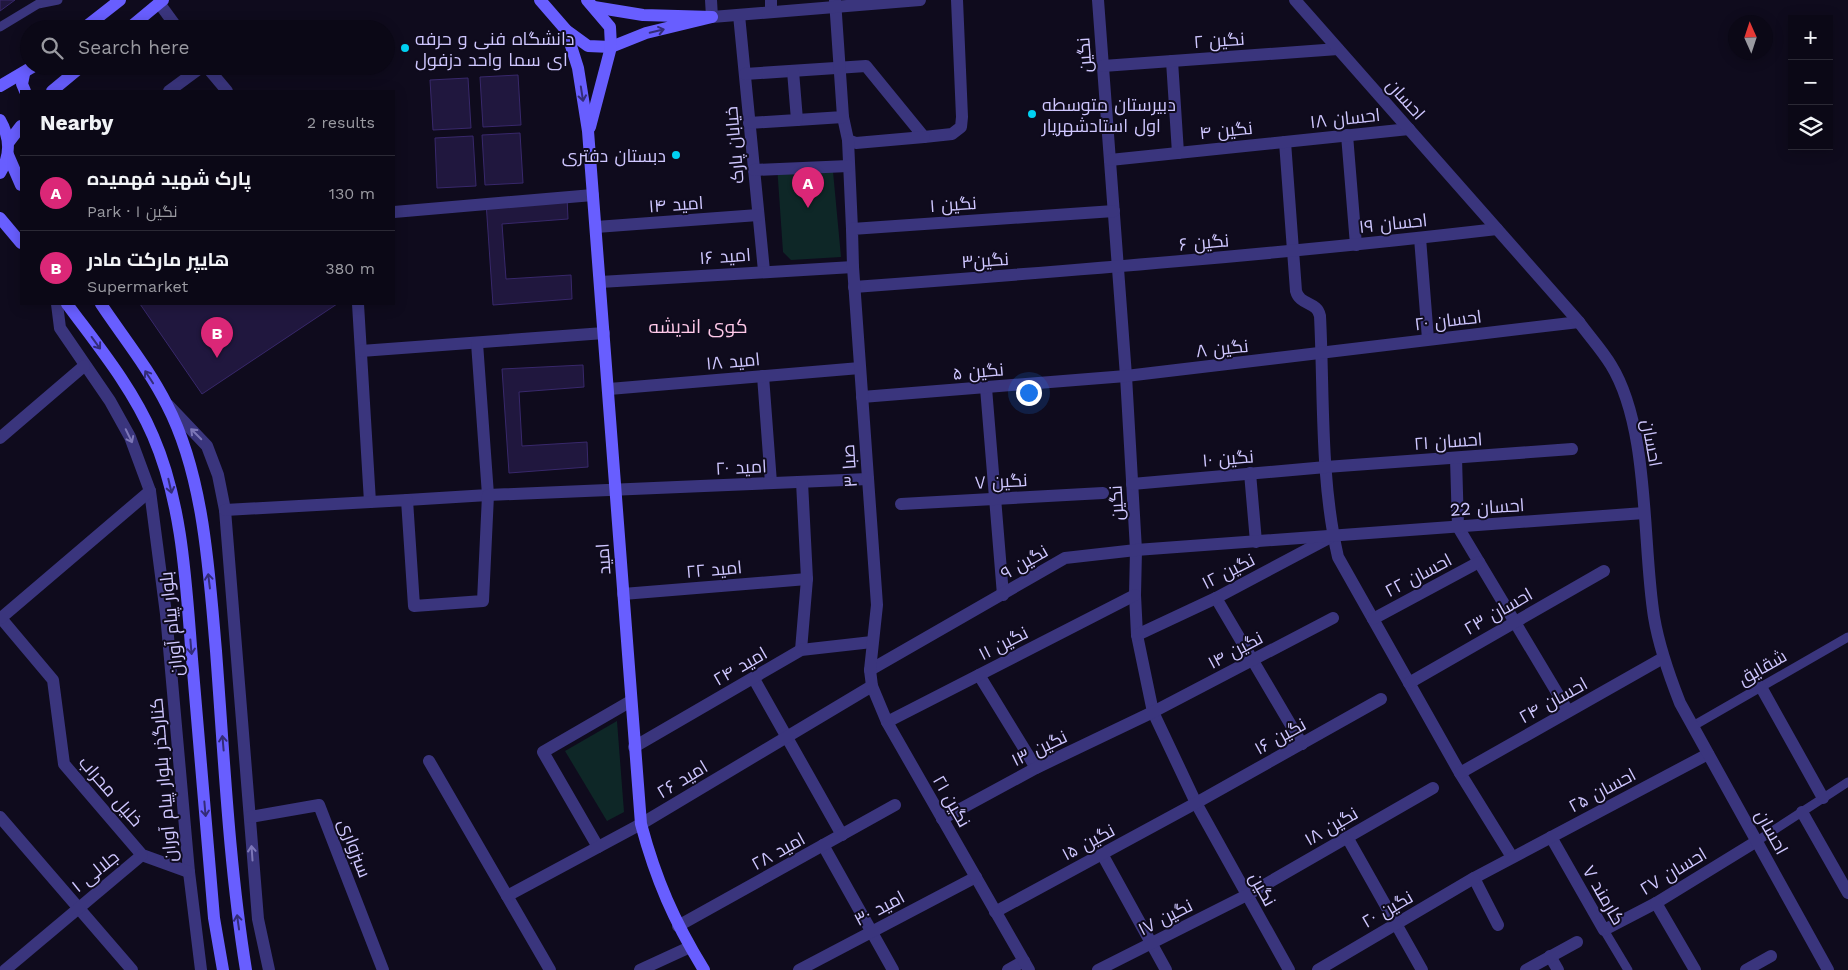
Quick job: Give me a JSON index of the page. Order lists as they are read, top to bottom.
{
  "streets": {
    "main road": ["امید", "بلوار پیام آوران"],
    "street": [
      "نگین ۲",
      "نگین",
      "احسان",
      "احسان ۱۸",
      "نگین ۴",
      "خیابان پارک",
      "امید ۱۴",
      "نگین ۱",
      "احسان ۱۹",
      "نگین ۶",
      "امید ۱۶",
      "نگین۳",
      "احسان ۲۰",
      "نگین ۸",
      "امید ۱۸",
      "نگین ۵",
      "احسان ۲۱",
      "نگین ۱۰",
      "صبا ۳",
      "امید ۲۰",
      "نگین ۷",
      "احسان 22",
      "نگین ۹",
      "امید ۲۲",
      "نگین ۱۲",
      "احسان ۲۲",
      "احسان ۲۳",
      "نگین ۱۱",
      "نگین ۱۴",
      "امید ۲۴",
      "احسان ۲۴",
      "نگین ۱۶",
      "نگین ۱۳",
      "امید ۲۶",
      "کنارگذر بلوار پیام آوران",
      "احسان ۲۵",
      "خلیل محراب",
      "نگین ۲۱",
      "نگین ۱۸",
      "نگین ۱۵",
      "سبزواری",
      "امید ۲۸",
      "جلالی ۱",
      "احسان ۲۷",
      "کارمند ۷",
      "امید ۳۰",
      "نگین ۲۰",
      "نگین ۱۷"
    ],
    "lane": ["شقایق"]
  },
  "crossings": [
    ["نگین ۲", "نگین"],
    ["نگین ۲", "احسان"],
    ["نگین", "نگین ۴"],
    ["نگین", "نگین ۱"],
    ["نگین", "نگین ۶"],
    ["نگین", "نگین۳"],
    ["نگین", "نگین ۸"],
    ["نگین", "نگین ۵"],
    ["نگین", "نگین ۱۰"],
    ["نگین", "نگین ۹"],
    ["نگین", "نگین ۱۲"],
    ["نگین", "نگین ۱۱"],
    ["نگین", "نگین ۱۴"],
    ["نگین", "نگین ۱۶"],
    ["نگین", "نگین ۱۳"],
    ["نگین", "نگین ۱۸"],
    ["نگین", "نگین ۱۵"],
    ["نگین", "نگین ۱۷"],
    ["احسان", "احسان ۱۸"],
    ["احسان", "احسان ۱۹"],
    ["احسان", "احسان ۲۰"],
    ["احسان", "احسان 22"],
    ["احسان", "شقایق"],
    ["احسان", "احسان ۲۴"],
    ["احسان", "احسان ۲۵"],
    ["احسان", "احسان ۲۷"],
    ["احسان ۱۸", "نگین ۴"],
    ["خیابان پارک", "امید ۱۴"],
    ["خیابان پارک", "امید ۱۶"],
    ["امید ۱۴", "امید"],
    ["احسان ۱۹", "نگین ۶"],
    ["نگین ۶", "نگین۳"],
    ["امید ۱۶", "امید"],
    ["نگین۳", "صبا ۳"],
    ["احسان ۲۰", "نگین ۸"],
    ["نگین ۸", "نگین ۵"],
    ["امید ۱۸", "صبا ۳"],
    ["امید ۱۸", "امید"],
    ["نگین ۵", "صبا ۳"],
    ["احسان ۲۱", "نگین ۱۰"],
    ["صبا ۳", "امید ۲۰"],
    ["صبا ۳", "امید ۲۴"],
    ["صبا ۳", "نگین ۲۱"],
    ["امید ۲۰", "امید"],
    ["احسان 22", "نگین ۹"],
    ["احسان 22", "نگین ۱۲"],
    ["امید", "امید ۲۲"],
    ["امید", "امید ۲۴"],
    ["امید", "امید ۲۶"],
    ["امید", "امید ۲۸"],
    ["نگین ۹", "نگین ۱۲"],
    ["نگین ۹", "نگین ۲۱"],
    ["نگین ۱۱", "نگین ۲۱"],
    ["نگین ۱۴", "نگین ۱۳"],
    ["امید ۲۴", "نگین ۲۱"],
    ["نگین ۱۶", "نگین ۱۵"],
    ["نگین ۱۳", "نگین ۲۱"],
    ["امید ۲۶", "نگین ۲۱"],
    ["کنارگذر بلوار پیام آوران", "جلالی ۱"],
    ["احسان ۲۵", "کارمند ۷"],
    ["احسان ۲۵", "نگین ۲۰"],
    ["خلیل محراب", "جلالی ۱"],
    ["نگین ۲۱", "نگین ۱۵"],
    ["نگین ۲۱", "امید ۳۰"],
    ["نگین ۱۸", "نگین ۱۷"],
    ["احسان ۲۷", "کارمند ۷"]
  ],
  "districts": ["کوی اندیشه"],
  "places": ["دانشگاه فنی و حرفه ای سما واحد دزفول", "دبیرستان متوسطه اول استادشهریار", "دبستان دفتری"],
  "north": "top",
  "page": {
    "map_buttons": ["+", "−"],
    "search": "Search here",
    "heading": ["Nearby", "2 results"],
    "list": [
      {
        "mark": "A",
        "name": "پارک شهید فهمیده",
        "note": "Park · نگین ۱",
        "value": "130 m"
      },
      {
        "mark": "B",
        "name": "هایپر مارکت مادر",
        "note": "Supermarket",
        "value": "380 m"
      }
    ],
    "pins": ["A", "B"]
  }
}
